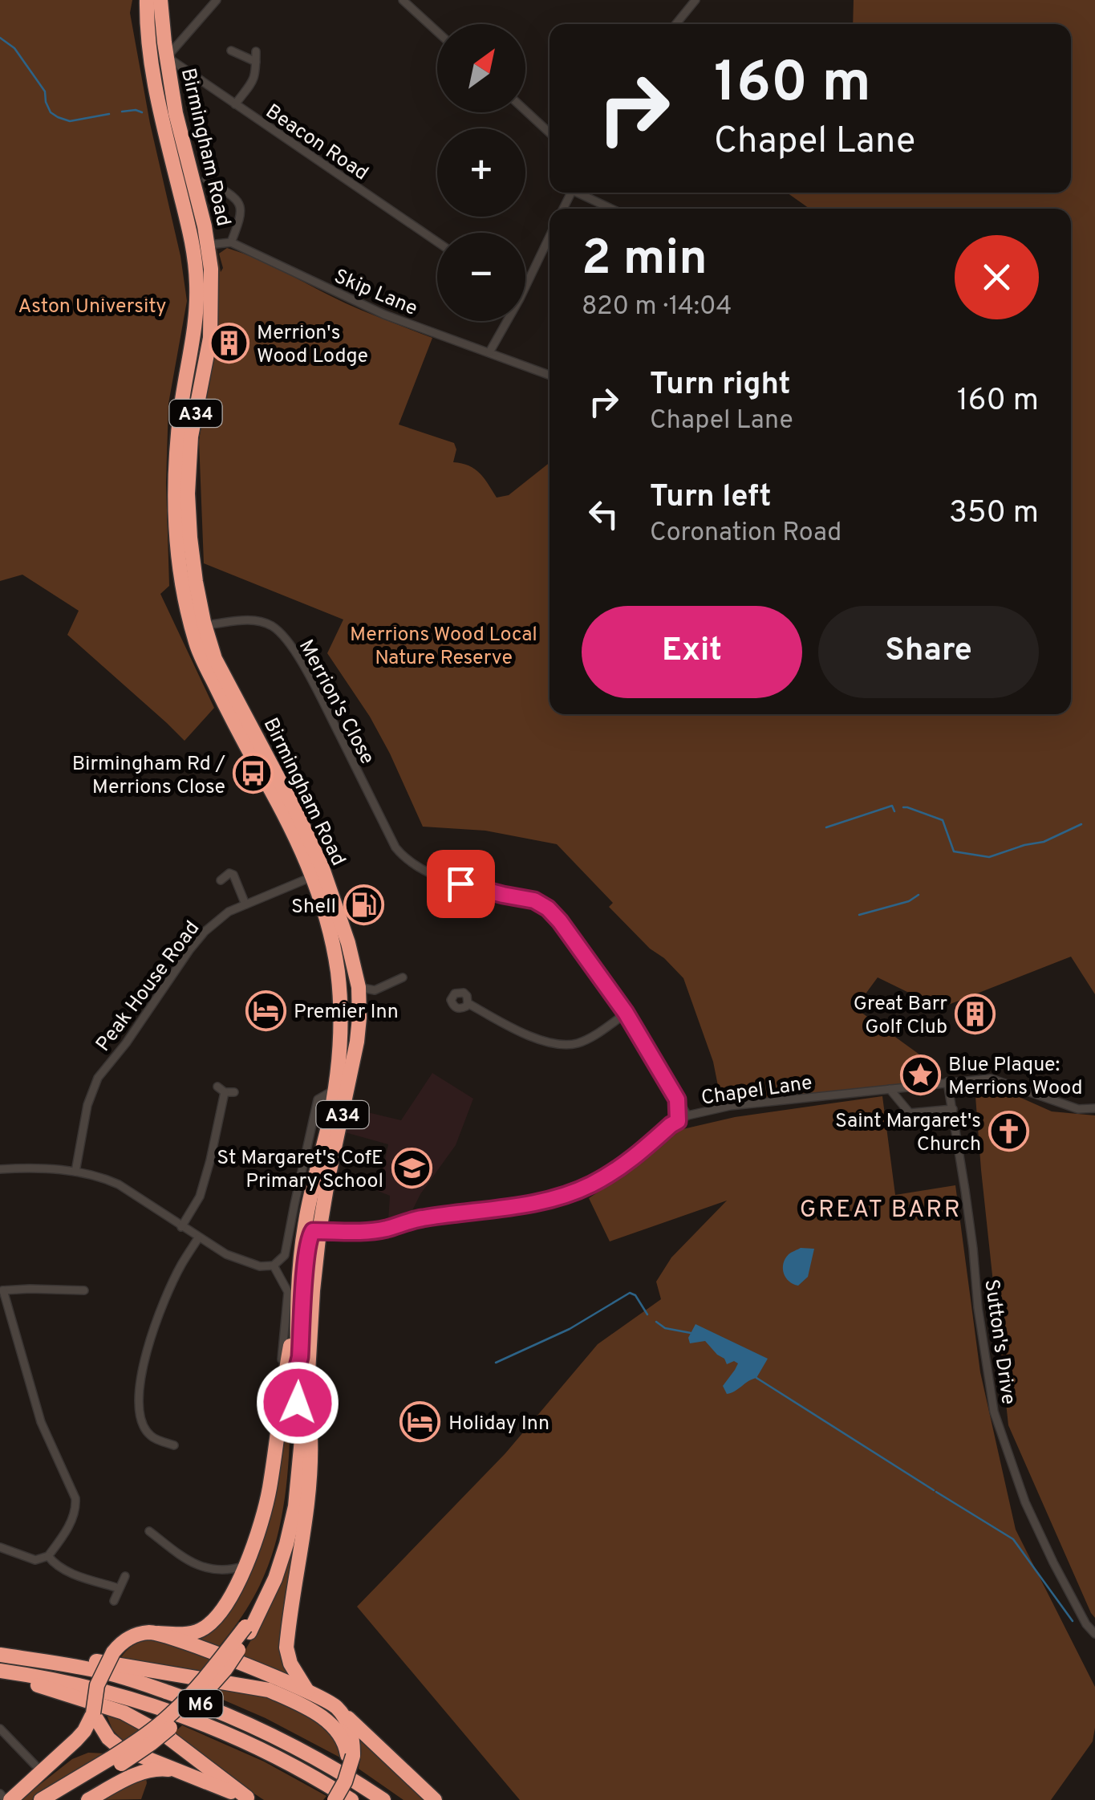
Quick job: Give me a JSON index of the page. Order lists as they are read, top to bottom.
{
  "streets": {
    "highway": ["Birmingham Road", "A34", "M6"],
    "street": [
      "Beacon Road",
      "Skip Lane",
      "Merrion's Close",
      "Peak House Road",
      "Chapel Lane",
      "Sutton's Drive"
    ]
  },
  "crossings": [
    ["Beacon Road", "Birmingham Road"],
    ["Birmingham Road", "Merrion's Close"],
    ["Birmingham Road", "Peak House Road"],
    ["Birmingham Road", "Chapel Lane"],
    ["Chapel Lane", "Sutton's Drive"]
  ],
  "districts": ["GREAT BARR"],
  "parks": ["Aston University", "Merrions Wood Local Nature Reserve"],
  "places": {
    "building": ["Merrion's Wood Lodge", "Great Barr Golf Club"],
    "bus stop": ["Birmingham Rd / Merrions Close"],
    "fuel station": ["Shell"],
    "hotel": ["Premier Inn", "Holiday Inn"],
    "place": ["Blue Plaque: Merrions Wood"],
    "church": ["Saint Margaret's Church"],
    "school or university": ["St Margaret's CofE Primary School"]
  },
  "north": "top right",
  "page": {
    "map_buttons": ["+", "−"],
    "turn": ["160 m", "Chapel Lane"],
    "heading": ["2 min", "820 m · 14:04"],
    "list": [
      {
        "name": "Turn right",
        "note": "Chapel Lane",
        "value": "160 m"
      },
      {
        "name": "Turn left",
        "note": "Coronation Road",
        "value": "350 m"
      }
    ],
    "buttons": ["Exit", "Share"]
  }
}
